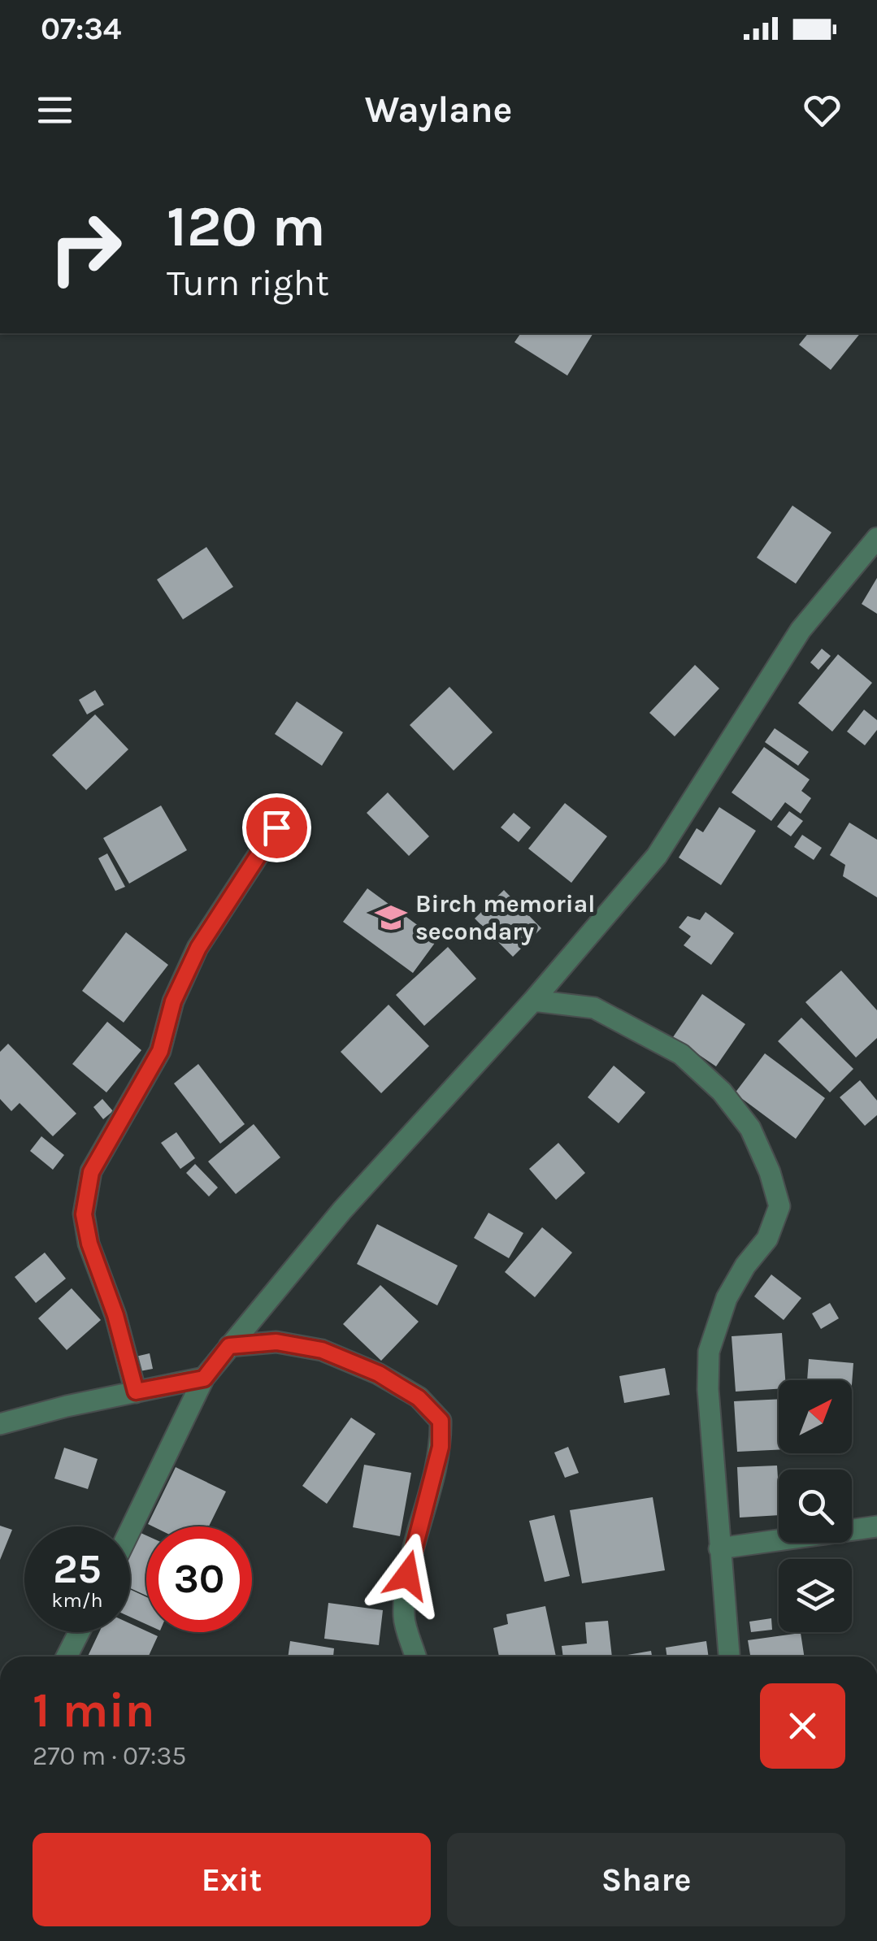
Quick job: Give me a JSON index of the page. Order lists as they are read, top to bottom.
{
  "places": {
    "school or university": ["Birch memorial secondary"]
  },
  "north": "top right",
  "page": {
    "status": "07:34",
    "header": "Waylane",
    "turn": ["120 m", "Turn right"],
    "speed": "25 km/h",
    "limit": "30",
    "heading": ["1 min", "270 m · 07:35"],
    "buttons": ["Exit", "Share"]
  }
}
